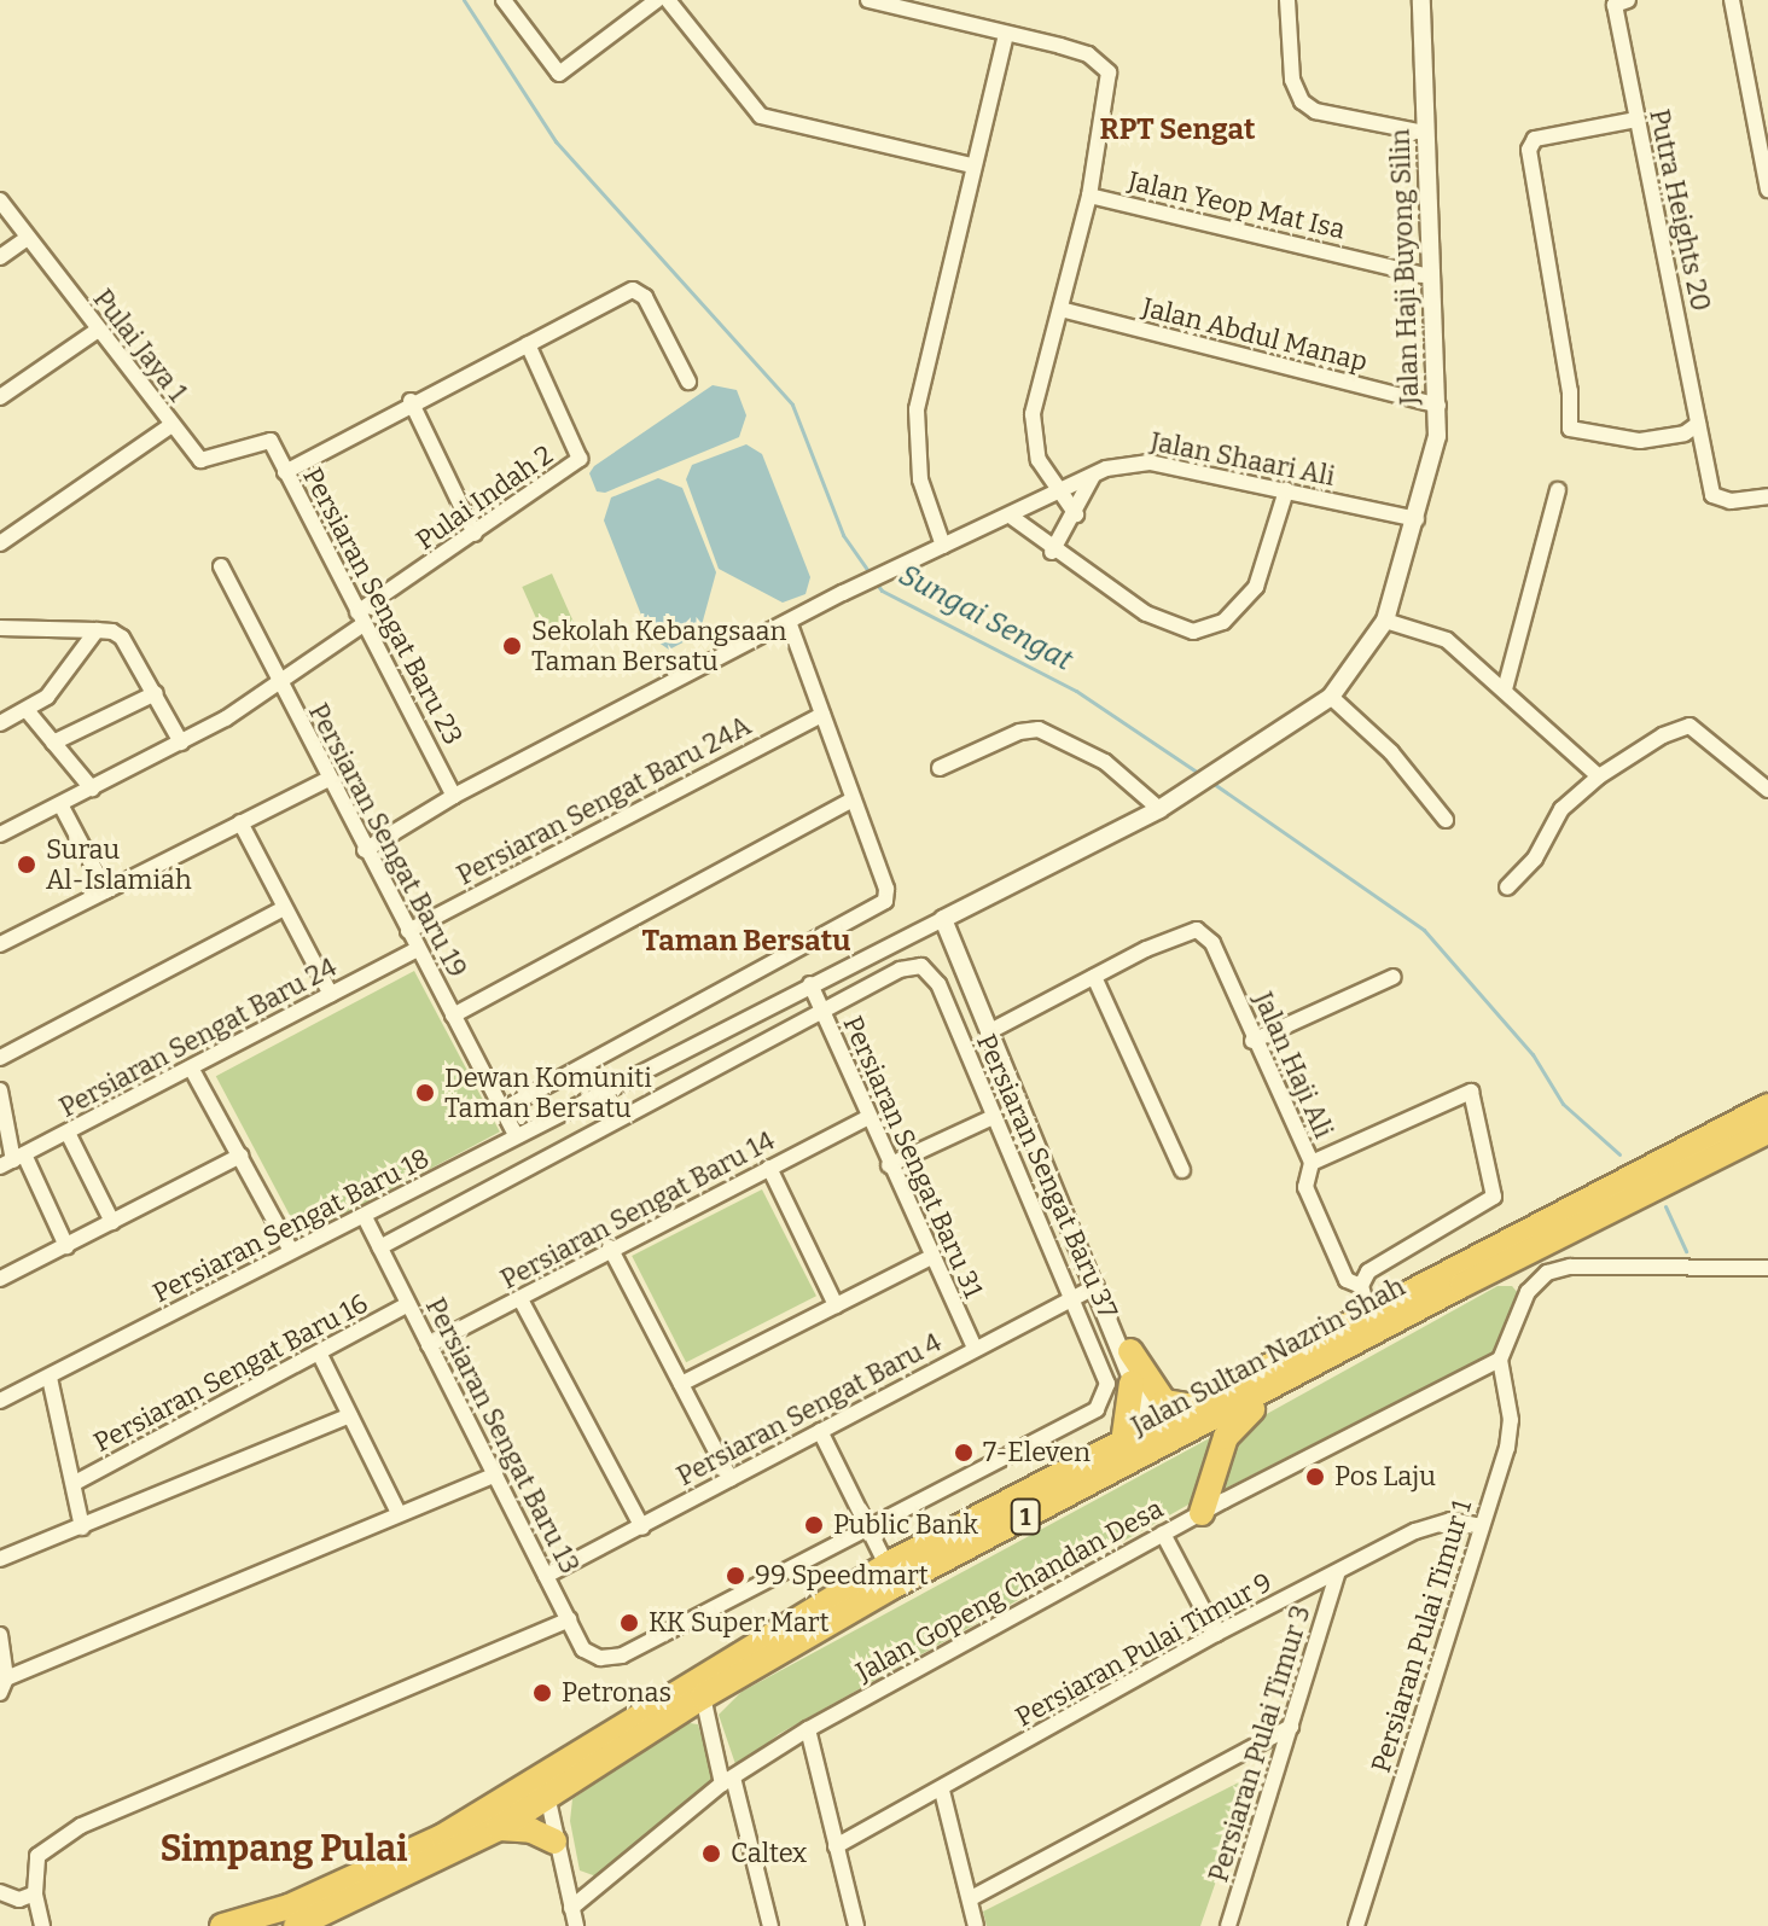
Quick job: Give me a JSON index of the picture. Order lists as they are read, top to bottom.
{
  "streets": {
    "highway": ["Jalan Sultan Nazrin Shah", "1"],
    "street": [
      "Jalan Yeop Mat Isa",
      "Putra Heights 20",
      "Jalan Haji Buyong Silin",
      "Jalan Abdul Manap",
      "Pulai Jaya 1",
      "Jalan Shaari Ali",
      "Pulai Indah 2",
      "Persiaran Sengat Baru 23",
      "Persiaran Sengat Baru 24A",
      "Persiaran Sengat Baru 19",
      "Persiaran Sengat Baru 24",
      "Jalan Haji Ali",
      "Persiaran Sengat Baru 31",
      "Persiaran Sengat Baru 37",
      "Persiaran Sengat Baru 14",
      "Persiaran Sengat Baru 18",
      "Persiaran Sengat Baru 16",
      "Persiaran Sengat Baru 4",
      "Persiaran Sengat Baru 13",
      "Jalan Gopeng Chandan Desa",
      "Persiaran Pulai Timur 1",
      "Persiaran Pulai Timur 9",
      "Persiaran Pulai Timur 3"
    ]
  },
  "crossings": [
    ["Jalan Yeop Mat Isa", "Jalan Haji Buyong Silin"],
    ["Jalan Haji Buyong Silin", "Jalan Abdul Manap"],
    ["Jalan Haji Buyong Silin", "Jalan Shaari Ali"],
    ["Jalan Haji Buyong Silin", "Persiaran Sengat Baru 18"],
    ["Pulai Jaya 1", "Persiaran Sengat Baru 23"],
    ["Jalan Shaari Ali", "Persiaran Sengat Baru 23"],
    ["Jalan Shaari Ali", "Persiaran Sengat Baru 19"],
    ["Pulai Indah 2", "Persiaran Sengat Baru 23"],
    ["Pulai Indah 2", "Persiaran Sengat Baru 19"],
    ["Persiaran Sengat Baru 24A", "Persiaran Sengat Baru 19"],
    ["Persiaran Sengat Baru 19", "Persiaran Sengat Baru 24"],
    ["Persiaran Sengat Baru 19", "Persiaran Sengat Baru 18"],
    ["Persiaran Sengat Baru 31", "Persiaran Sengat Baru 37"],
    ["Persiaran Sengat Baru 31", "Persiaran Sengat Baru 14"],
    ["Persiaran Sengat Baru 31", "Persiaran Sengat Baru 18"],
    ["Persiaran Sengat Baru 31", "Persiaran Sengat Baru 4"],
    ["Persiaran Sengat Baru 37", "Persiaran Sengat Baru 4"],
    ["Persiaran Sengat Baru 37", "Persiaran Sengat Baru 13"],
    ["Persiaran Sengat Baru 14", "Persiaran Sengat Baru 13"],
    ["Persiaran Sengat Baru 18", "Persiaran Sengat Baru 13"],
    ["Jalan Sultan Nazrin Shah", "1"],
    ["Persiaran Sengat Baru 16", "Persiaran Sengat Baru 13"],
    ["Persiaran Sengat Baru 4", "Persiaran Sengat Baru 13"],
    ["Jalan Gopeng Chandan Desa", "Persiaran Pulai Timur 1"],
    ["Persiaran Pulai Timur 1", "Persiaran Pulai Timur 9"],
    ["Persiaran Pulai Timur 9", "Persiaran Pulai Timur 3"]
  ],
  "districts": ["RPT Sengat", "Taman Bersatu", "Simpang Pulai"],
  "water": ["Sungai Sengat"],
  "places": [
    "Sekolah Kebangsaan Taman Bersatu",
    "Surau Al-Islamiah",
    "Dewan Komuniti Taman Bersatu",
    "7-Eleven",
    "Pos Laju",
    "Public Bank",
    "99 Speedmart",
    "KK Super Mart",
    "Petronas",
    "Caltex"
  ]
}
